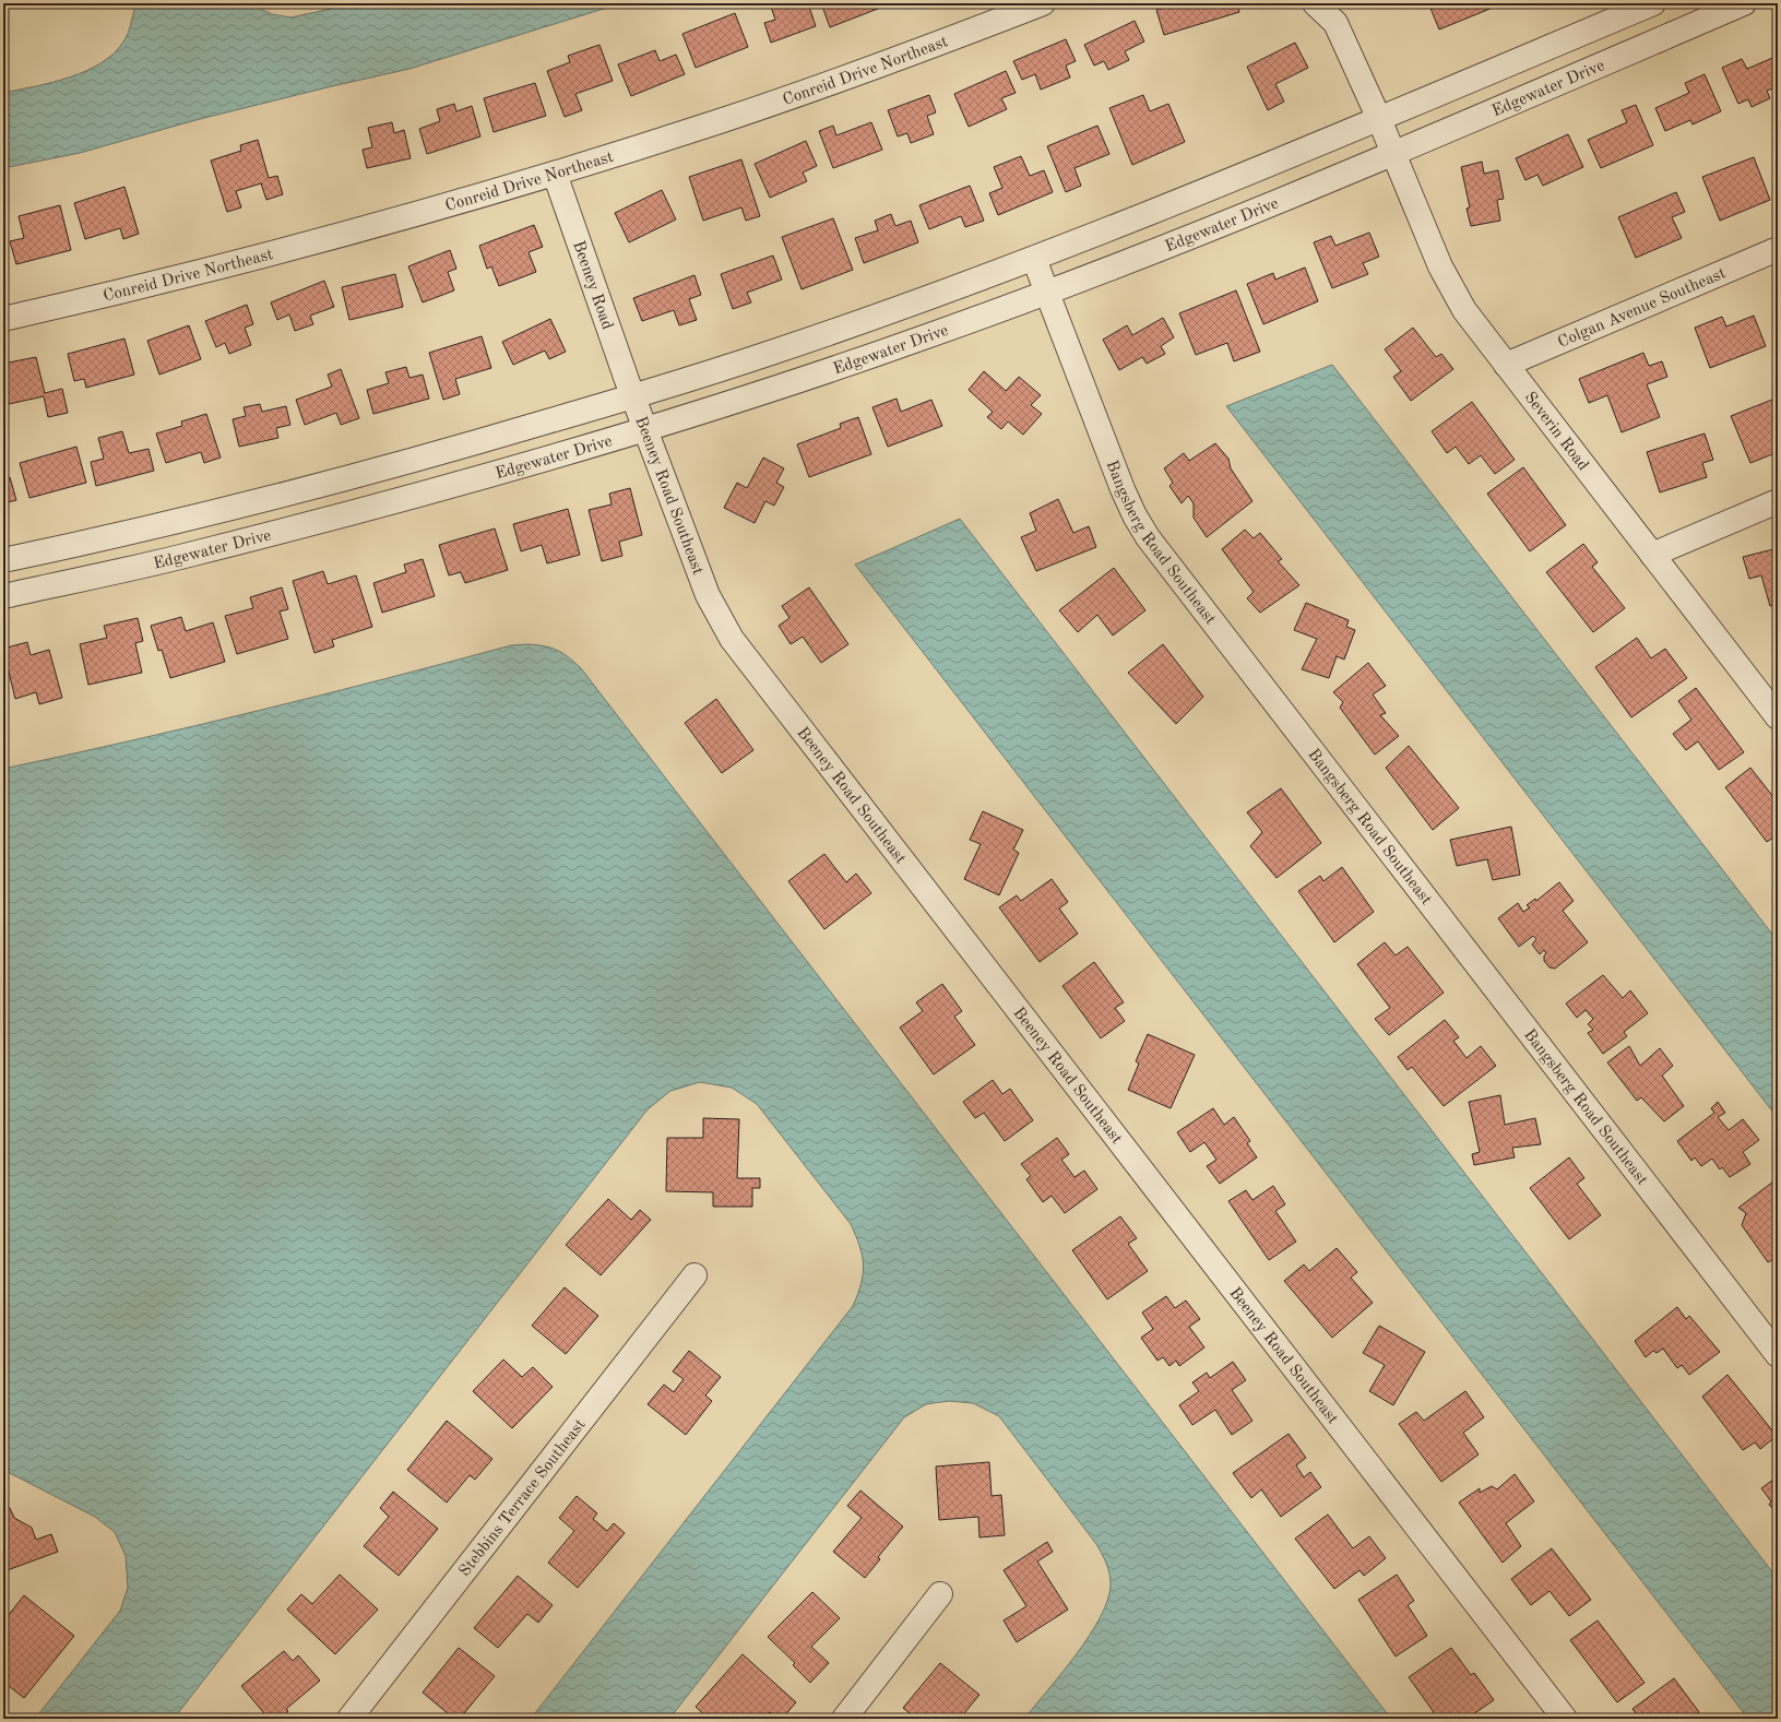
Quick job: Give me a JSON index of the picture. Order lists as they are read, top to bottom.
{
  "streets": {
    "street": [
      "Conreid Drive Northeast",
      "Edgewater Drive",
      "Beeney Road",
      "Colgan Avenue Southeast",
      "Severin Road",
      "Beeney Road Southeast",
      "Bangsberg Road Southeast",
      "Stebbins Terrace Southeast"
    ]
  },
  "crossings": [
    ["Conreid Drive Northeast", "Beeney Road"],
    ["Edgewater Drive", "Beeney Road"],
    ["Edgewater Drive", "Severin Road"],
    ["Edgewater Drive", "Beeney Road Southeast"],
    ["Edgewater Drive", "Bangsberg Road Southeast"],
    ["Beeney Road", "Beeney Road Southeast"],
    ["Colgan Avenue Southeast", "Severin Road"]
  ]
}
